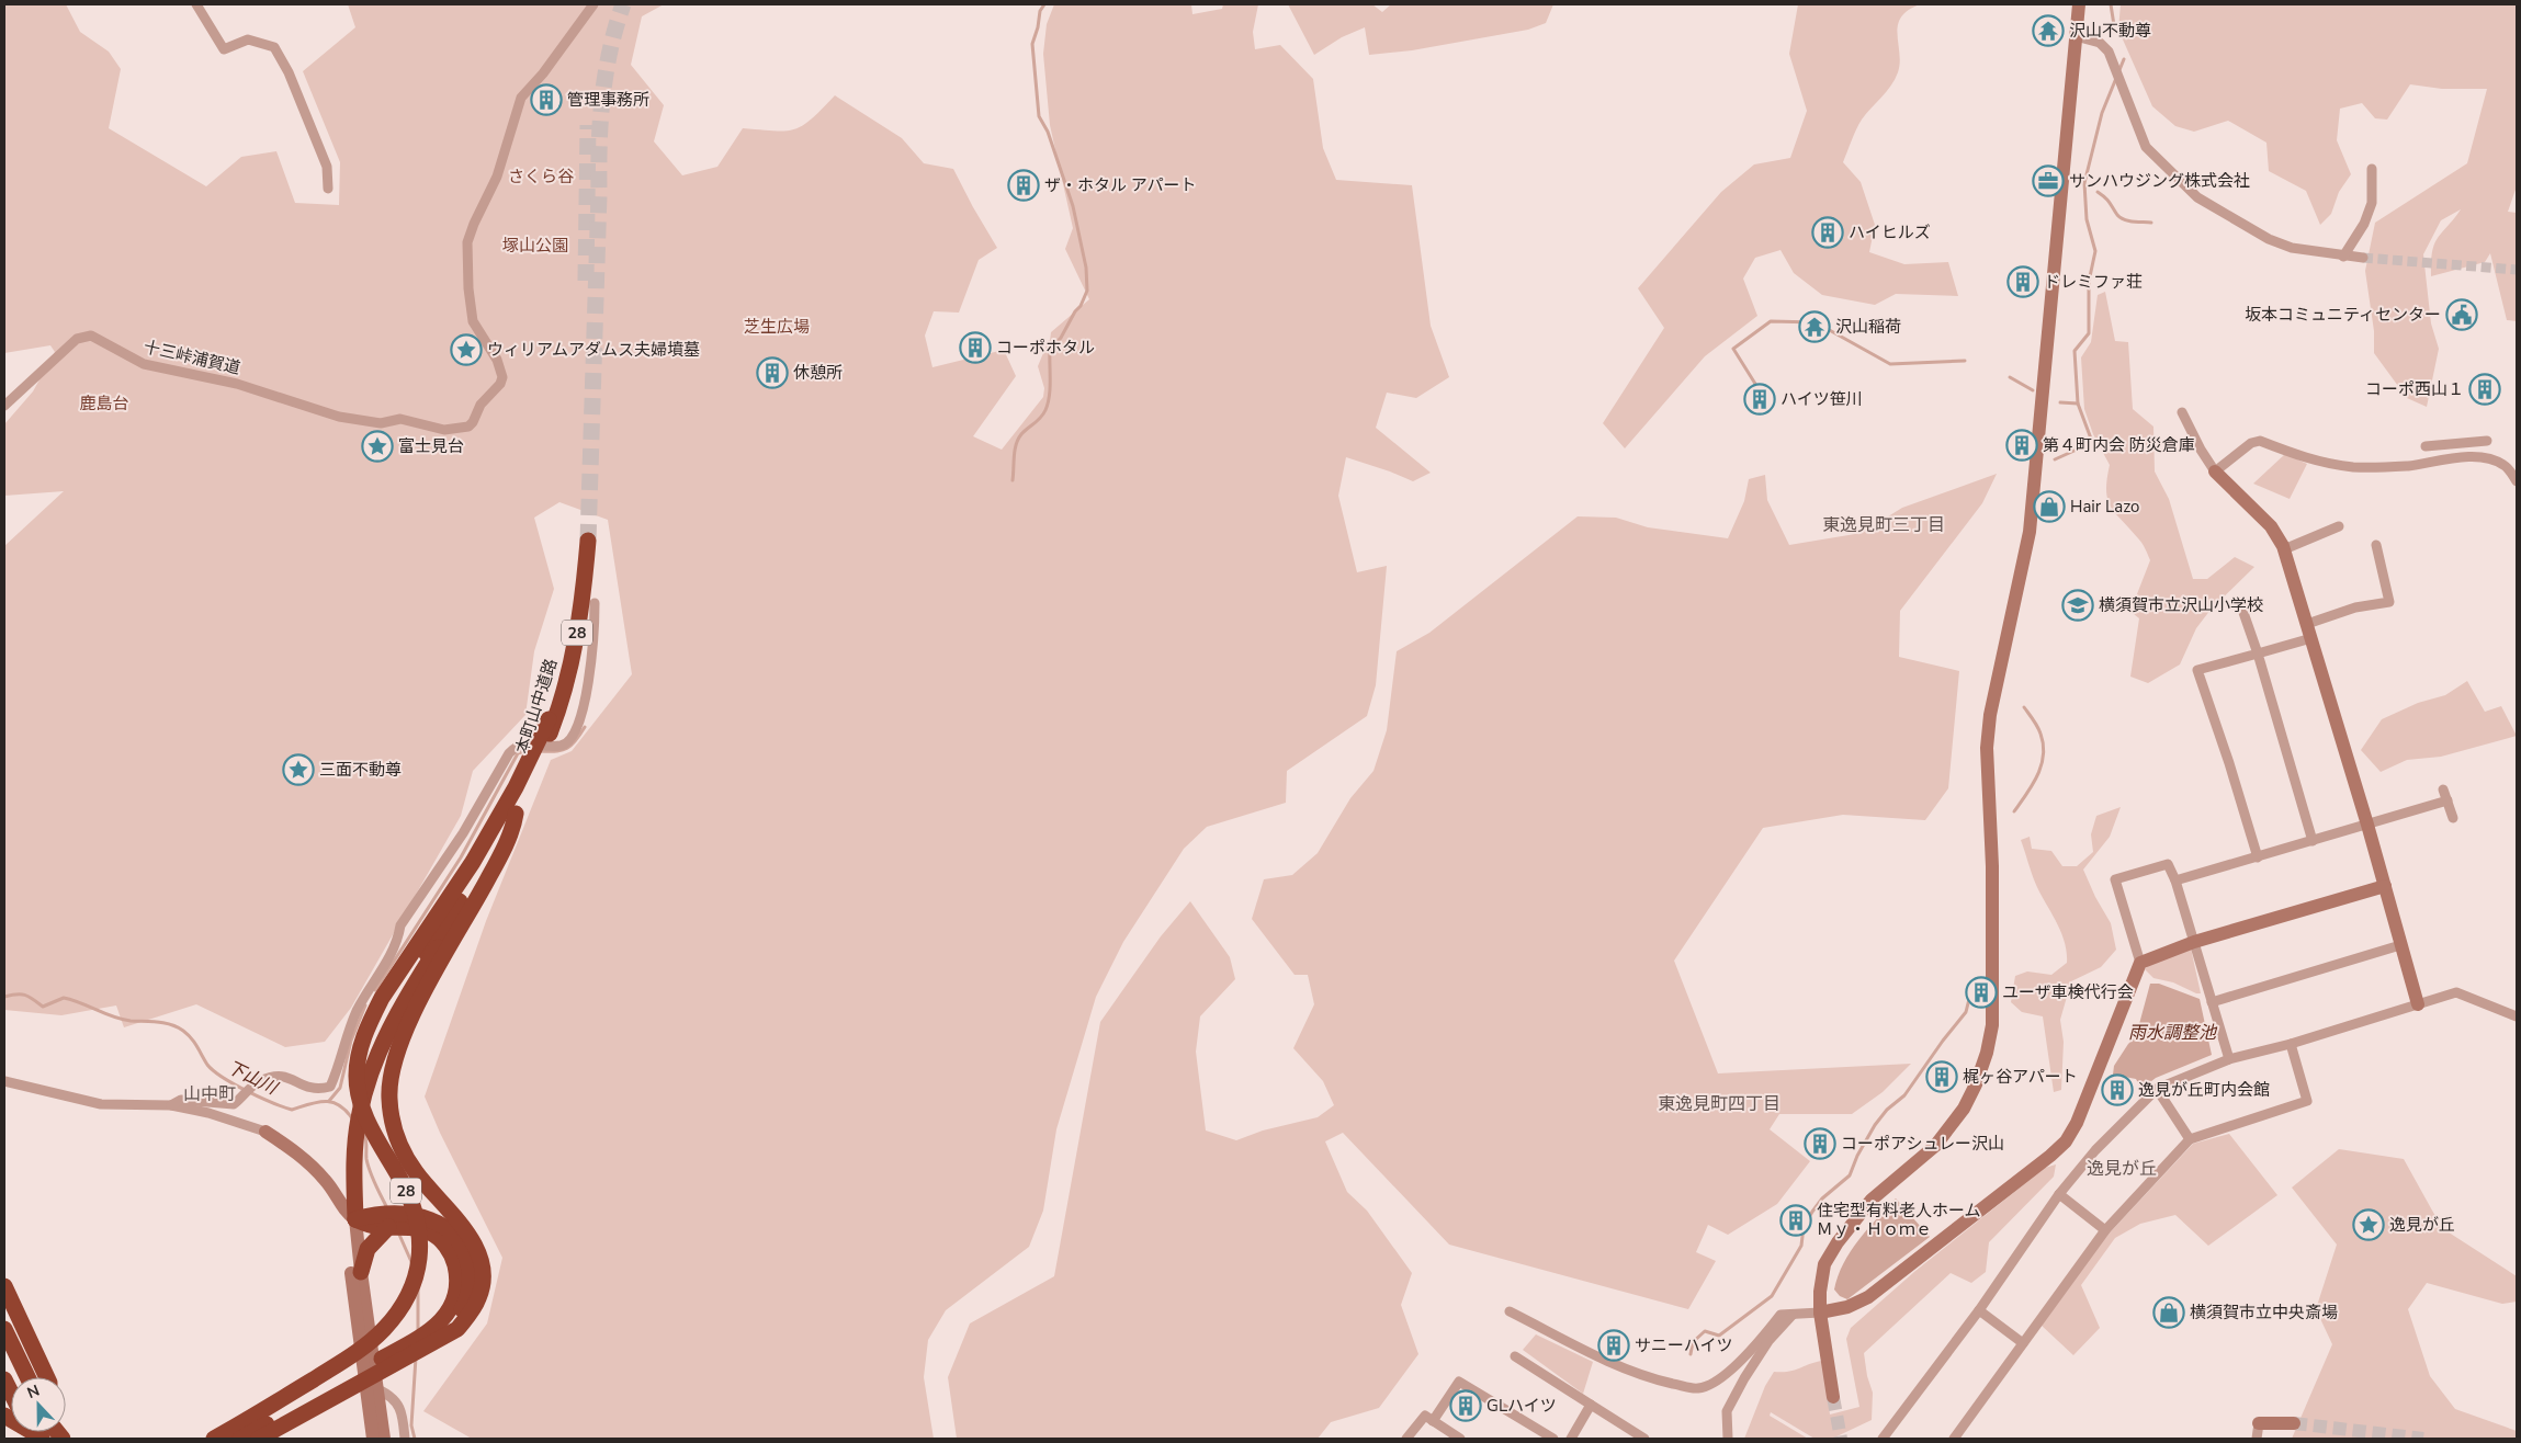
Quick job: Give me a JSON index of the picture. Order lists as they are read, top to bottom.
{
  "streets": {
    "highway": ["28", "本町山中道路"],
    "street": ["十三峠浦賀道"]
  },
  "crossings": [
    ["28", "本町山中道路"]
  ],
  "districts": [
    "東逸見町三丁目",
    "山中町",
    "東逸見町四丁目",
    "逸見が丘"
  ],
  "water": ["雨水調整池", "下山川"],
  "parks": [
    "さくら谷",
    "塚山公園",
    "芝生広場",
    "鹿島台"
  ],
  "places": {
    "temple": ["沢山不動尊", "沢山稲荷"],
    "building": [
      "管理事務所",
      "ザ・ホタル アパート",
      "ハイヒルズ",
      "ドレミファ荘",
      "コーポホタル",
      "休憩所",
      "コーポ西山１",
      "ハイツ笹川",
      "第４町内会 防災倉庫",
      "ユーザ車検代行会",
      "梶ヶ谷アパート",
      "逸見が丘町内会館",
      "コーポアシュレー沢山",
      "住宅型有料老人ホーム Ｍｙ・Ｈｏｍｅ",
      "サニーハイツ",
      "GLハイツ"
    ],
    "office": ["サンハウジング株式会社"],
    "public building": ["坂本コミュニティセンター"],
    "place": [
      "ウィリアムアダムス夫婦墳墓",
      "富士見台",
      "三面不動尊",
      "逸見が丘"
    ],
    "shop": ["Hair Lazo", "横須賀市立中央斎場"],
    "school or university": ["横須賀市立沢山小学校"]
  },
  "north": "top"
}
